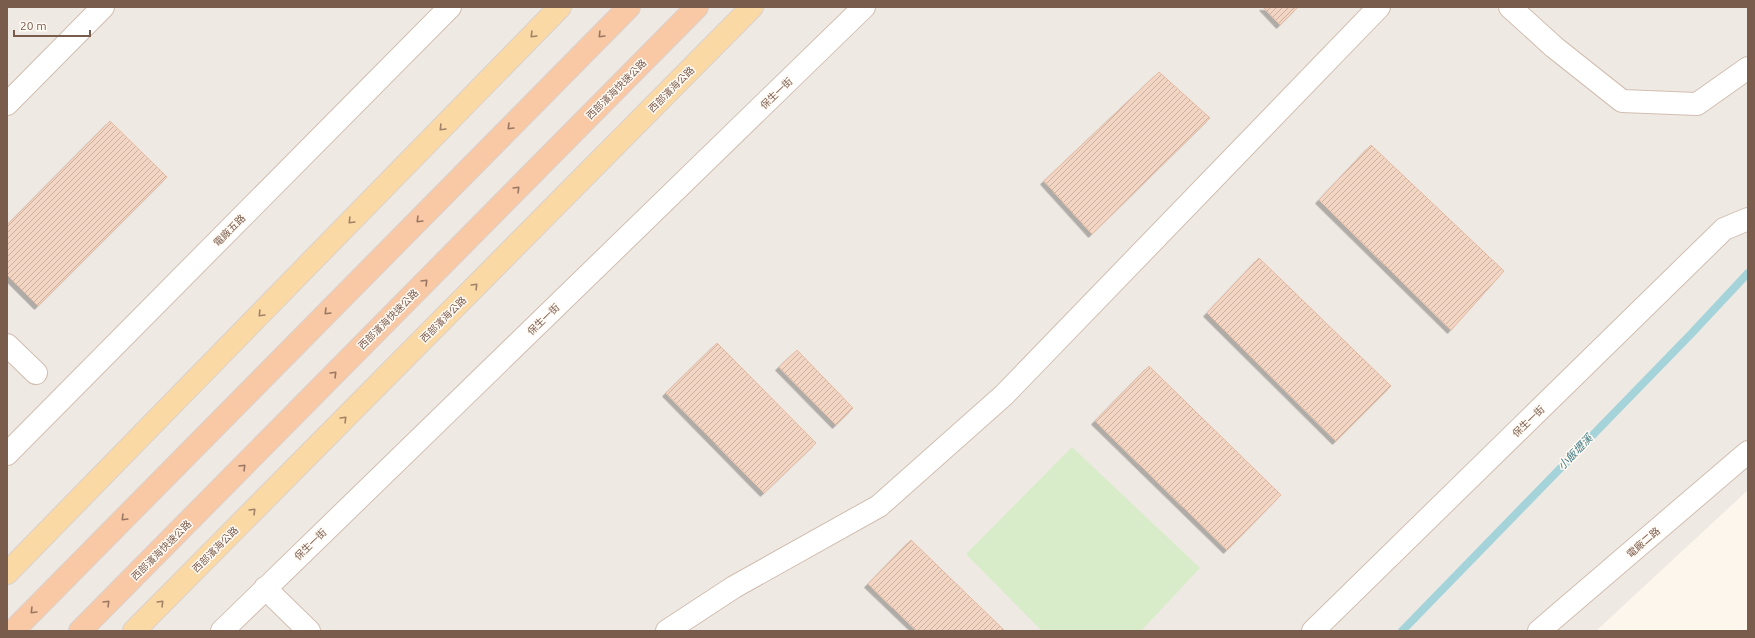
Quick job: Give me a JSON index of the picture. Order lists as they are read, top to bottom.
{
  "streets": {
    "highway": ["西部濱海快速公路"],
    "main road": ["西部濱海公路"],
    "street": ["保生一街", "電廠五路", "電廠二路"]
  },
  "water": ["小飯壢溪"],
  "scale_bar": "20 m"
}
